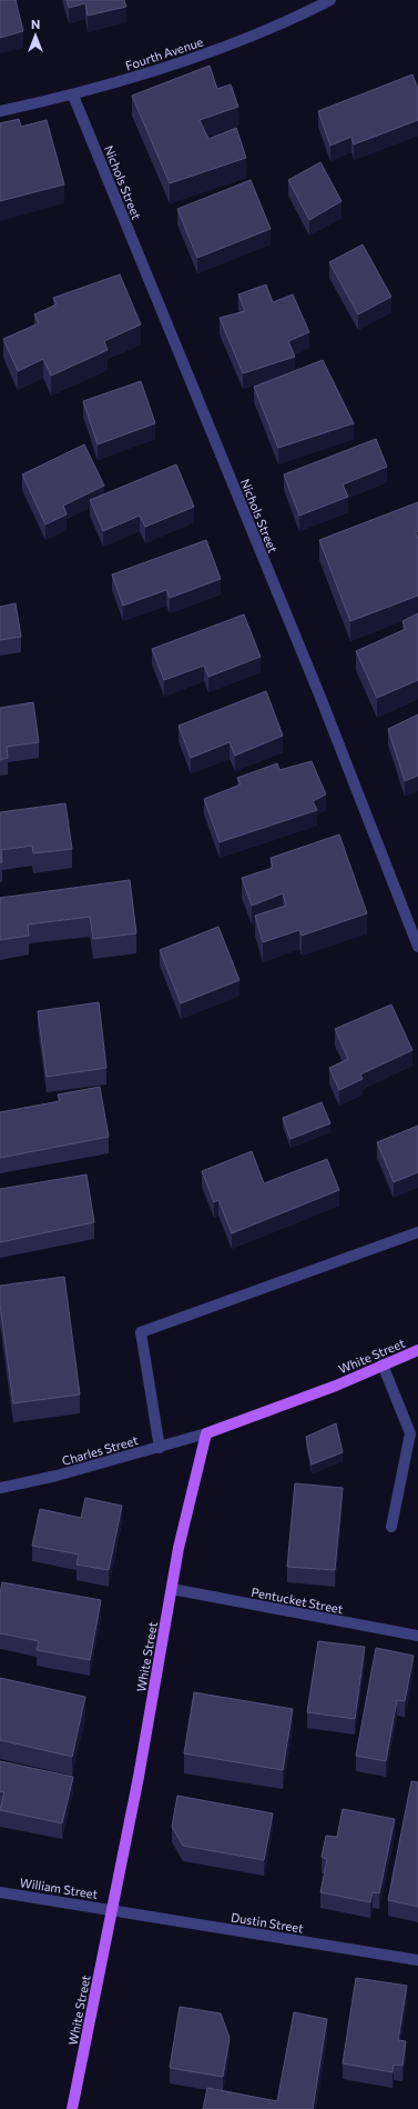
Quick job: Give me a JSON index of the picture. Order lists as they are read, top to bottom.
{
  "streets": {
    "main road": ["White Street"],
    "street": [
      "Fourth Avenue",
      "Nichols Street",
      "Charles Street",
      "Pentucket Street",
      "William Street",
      "Dustin Street"
    ]
  },
  "crossings": [
    ["Fourth Avenue", "Nichols Street"],
    ["White Street", "Charles Street"],
    ["White Street", "Pentucket Street"],
    ["White Street", "William Street"],
    ["White Street", "Dustin Street"],
    ["William Street", "Dustin Street"]
  ],
  "north": "top"
}
